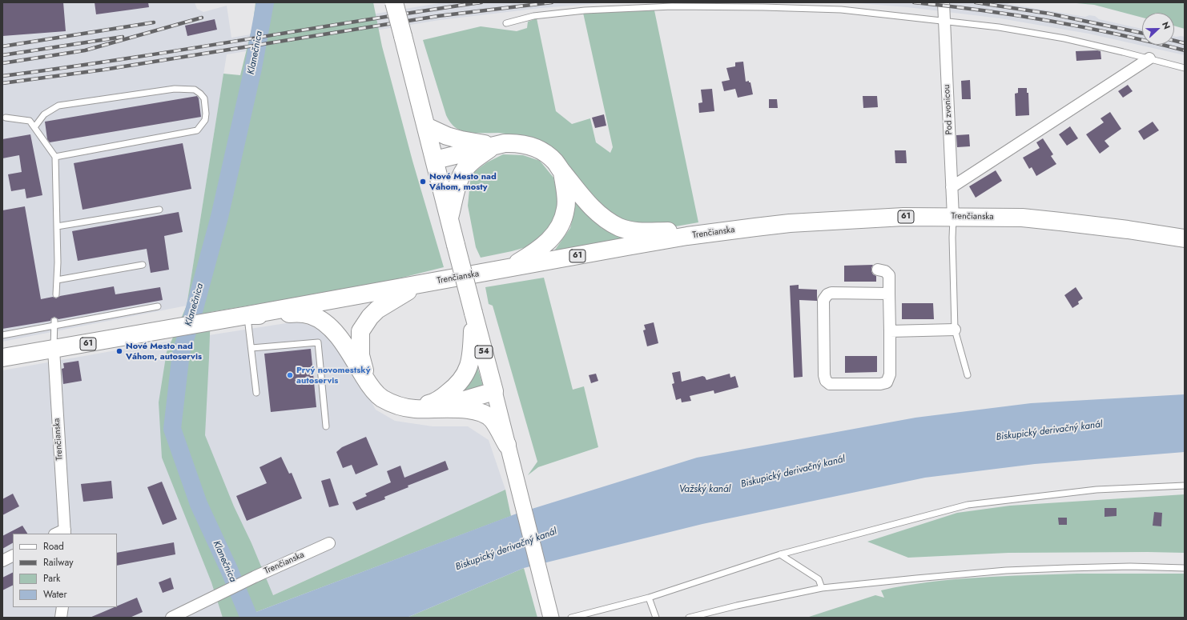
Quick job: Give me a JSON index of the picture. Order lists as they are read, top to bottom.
{
  "streets": {
    "main road": ["61", "Trenčianska", "54"],
    "street": ["Pod zvonicou"]
  },
  "crossings": [
    ["Pod zvonicou", "Trenčianska"],
    ["61", "Trenčianska"]
  ],
  "water": ["Klanečnica", "Biskupický derivačný kanál", "Važský kanál"],
  "places": ["Nové Mesto nad Váhom, mosty", "Nové Mesto nad Váhom, autoservis", "Prvý novomestský autoservis"],
  "legend": [
    "Road",
    "Railway",
    "Park",
    "Water"
  ],
  "north": "right"
}
